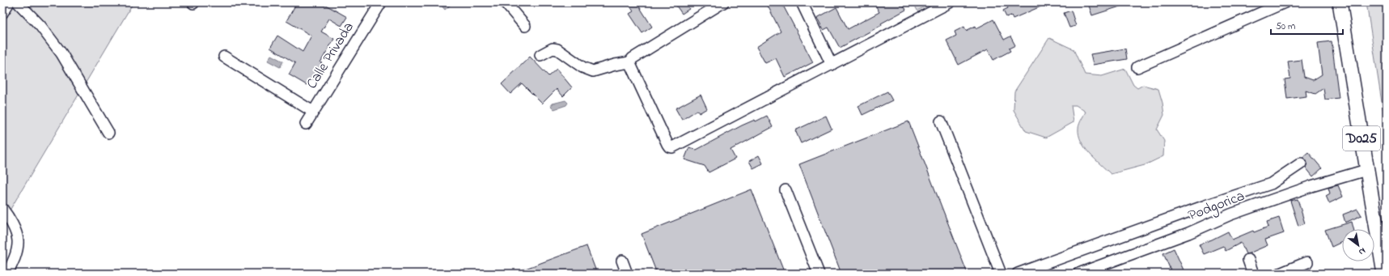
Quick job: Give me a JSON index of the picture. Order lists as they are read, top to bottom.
{
  "streets": {
    "main road": ["D025"],
    "street": ["Calle Privada", "Podgorica"]
  },
  "crossings": [
    ["D025", "Podgorica"]
  ],
  "scale_bar": "50 m",
  "north": "bottom right"
}
